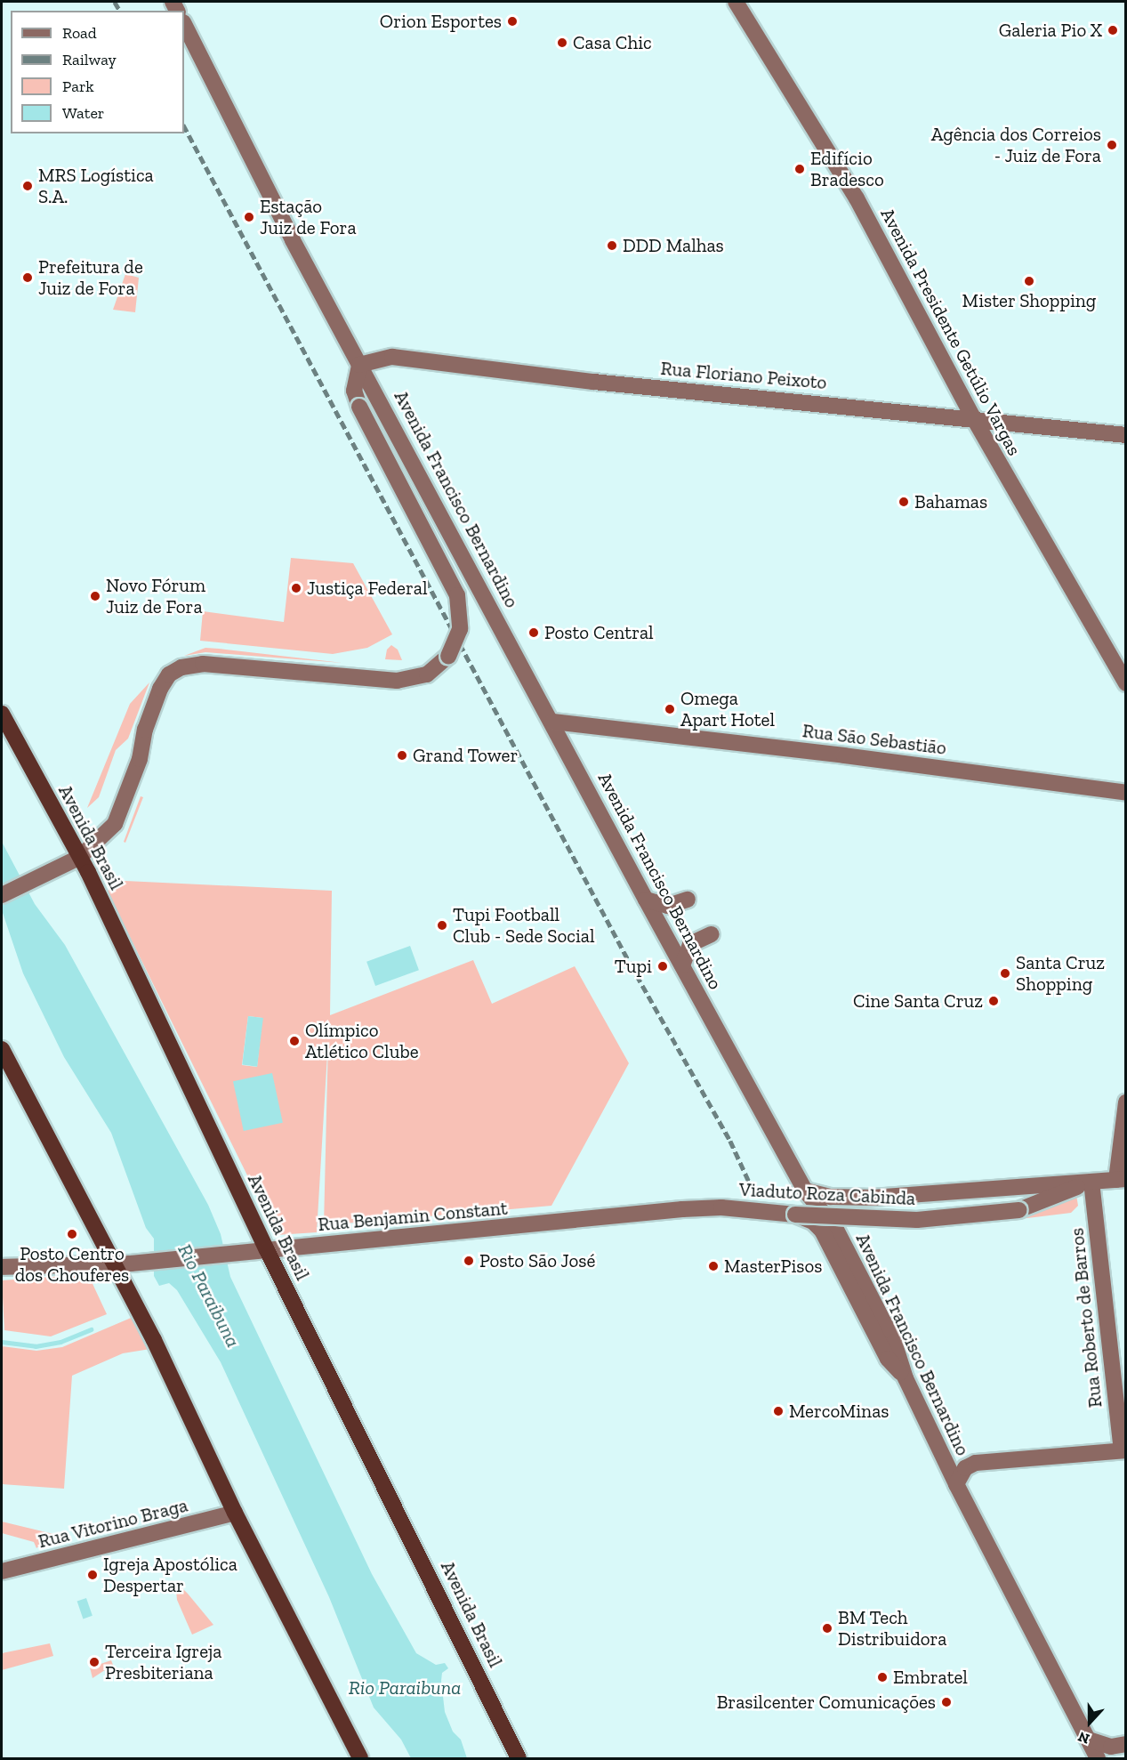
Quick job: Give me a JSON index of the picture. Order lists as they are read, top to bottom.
{
  "streets": {
    "highway": ["Avenida Brasil"],
    "main road": [
      "Avenida Presidente Getúlio Vargas",
      "Rua Floriano Peixoto",
      "Avenida Francisco Bernardino",
      "Rua São Sebastião",
      "Viaduto Roza Cabinda",
      "Rua Benjamin Constant",
      "Rua Roberto de Barros",
      "Rua Vitorino Braga"
    ]
  },
  "crossings": [
    ["Avenida Presidente Getúlio Vargas", "Rua Floriano Peixoto"],
    ["Rua Floriano Peixoto", "Avenida Francisco Bernardino"],
    ["Avenida Francisco Bernardino", "Rua São Sebastião"],
    ["Avenida Brasil", "Rua Benjamin Constant"],
    ["Viaduto Roza Cabinda", "Rua Benjamin Constant"],
    ["Viaduto Roza Cabinda", "Rua Roberto de Barros"]
  ],
  "water": ["Rio Paraibuna"],
  "places": [
    "Orion Esportes",
    "Galeria Pio X",
    "Casa Chic",
    "Agência dos Correios - Juiz de Fora",
    "Edifício Bradesco",
    "MRS Logística S.A.",
    "Estação Juiz de Fora",
    "DDD Malhas",
    "Prefeitura de Juiz de Fora",
    "Mister Shopping",
    "Bahamas",
    "Justiça Federal",
    "Novo Fórum Juiz de Fora",
    "Posto Central",
    "Omega Apart Hotel",
    "Grand Tower",
    "Tupi Football Club - Sede Social",
    "Tupi",
    "Santa Cruz Shopping",
    "Cine Santa Cruz",
    "Olímpico Atlético Clube",
    "Posto Centro dos Chouferes",
    "Posto São José",
    "MasterPisos",
    "MercoMinas",
    "Igreja Apostólica Despertar",
    "BM Tech Distribuidora",
    "Terceira Igreja Presbiteriana",
    "Embratel",
    "Brasilcenter Comunicações"
  ],
  "legend": [
    "Road",
    "Railway",
    "Park",
    "Water"
  ],
  "north": "bottom"
}
